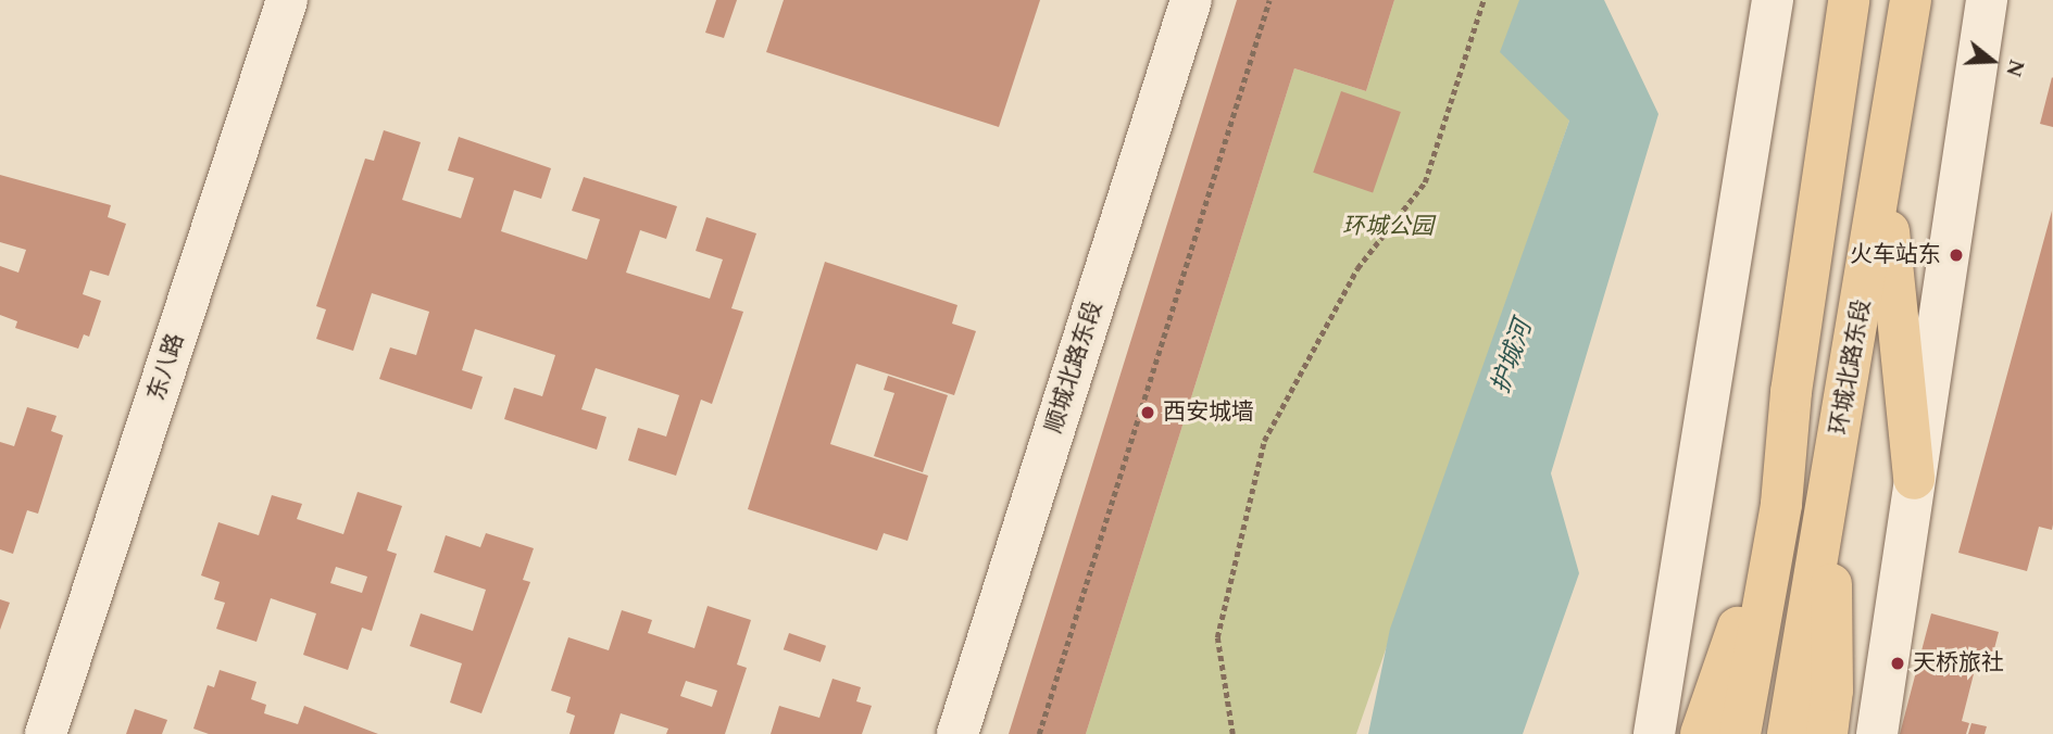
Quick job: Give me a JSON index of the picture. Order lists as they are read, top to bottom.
{
  "streets": {
    "main road": ["环城北路东段"],
    "street": ["东八路", "顺城北路东段"]
  },
  "water": ["护城河"],
  "parks": ["环城公园"],
  "places": ["火车站东", "西安城墙", "天桥旅社"],
  "north": "right"
}
